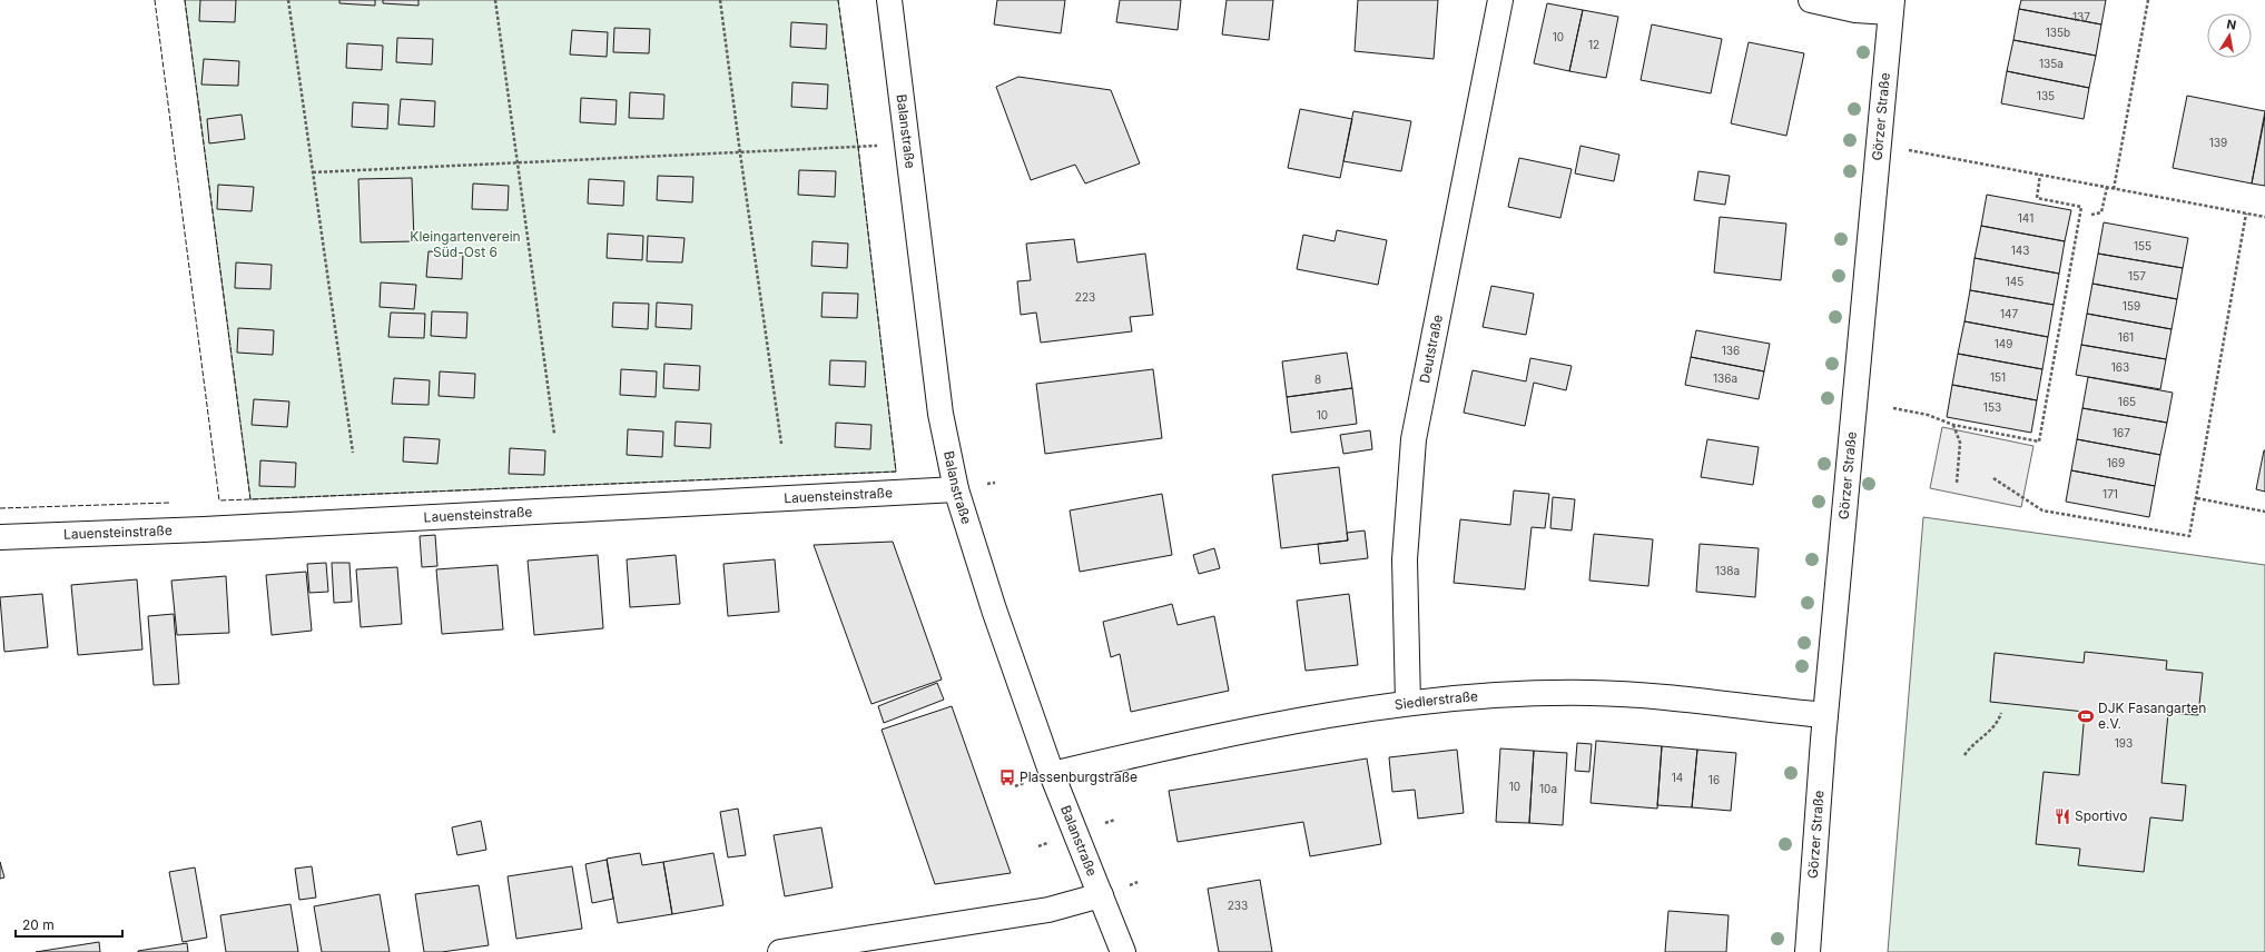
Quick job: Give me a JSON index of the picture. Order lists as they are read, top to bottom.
{
  "streets": {
    "street": [
      "Görzer Straße",
      "Balanstraße",
      "Deutstraße",
      "Lauensteinstraße",
      "Siedlerstraße"
    ]
  },
  "crossings": [
    ["Görzer Straße", "Siedlerstraße"],
    ["Balanstraße", "Lauensteinstraße"],
    ["Balanstraße", "Siedlerstraße"],
    ["Deutstraße", "Siedlerstraße"]
  ],
  "parks": ["Kleingartenverein Süd-Ost 6"],
  "places": {
    "sports": ["DJK Fasangarten e.V."],
    "bus stop": ["Plassenburgstraße"],
    "restaurant": ["Sportivo"]
  },
  "house_numbers": [
    "137",
    "135b",
    "10",
    "12",
    "135a",
    "135",
    "139",
    "141",
    "155",
    "143",
    "157",
    "145",
    "223",
    "159",
    "147",
    "161",
    "149",
    "136",
    "163",
    "151",
    "136a",
    "8",
    "165",
    "153",
    "10",
    "167",
    "169",
    "171",
    "138a",
    "193",
    "14",
    "16",
    "10",
    "10a",
    "233"
  ],
  "scale_bar": "20 m",
  "north": "top"
}
